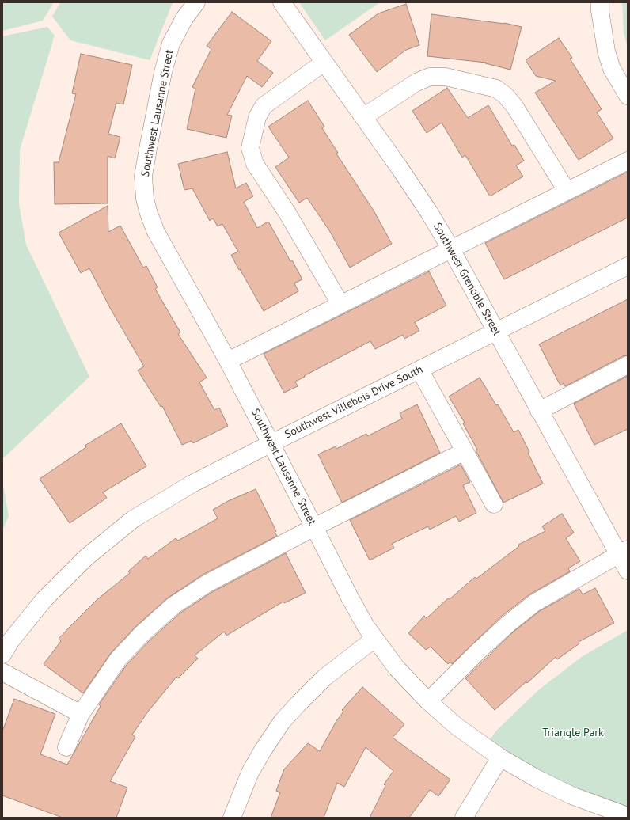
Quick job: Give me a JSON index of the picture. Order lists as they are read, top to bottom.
{
  "streets": {
    "street": ["Southwest Lausanne Street", "Southwest Grenoble Street", "Southwest Villebois Drive South"]
  },
  "crossings": [
    ["Southwest Lausanne Street", "Southwest Villebois Drive South"],
    ["Southwest Grenoble Street", "Southwest Villebois Drive South"]
  ],
  "parks": ["Triangle Park"]
}
